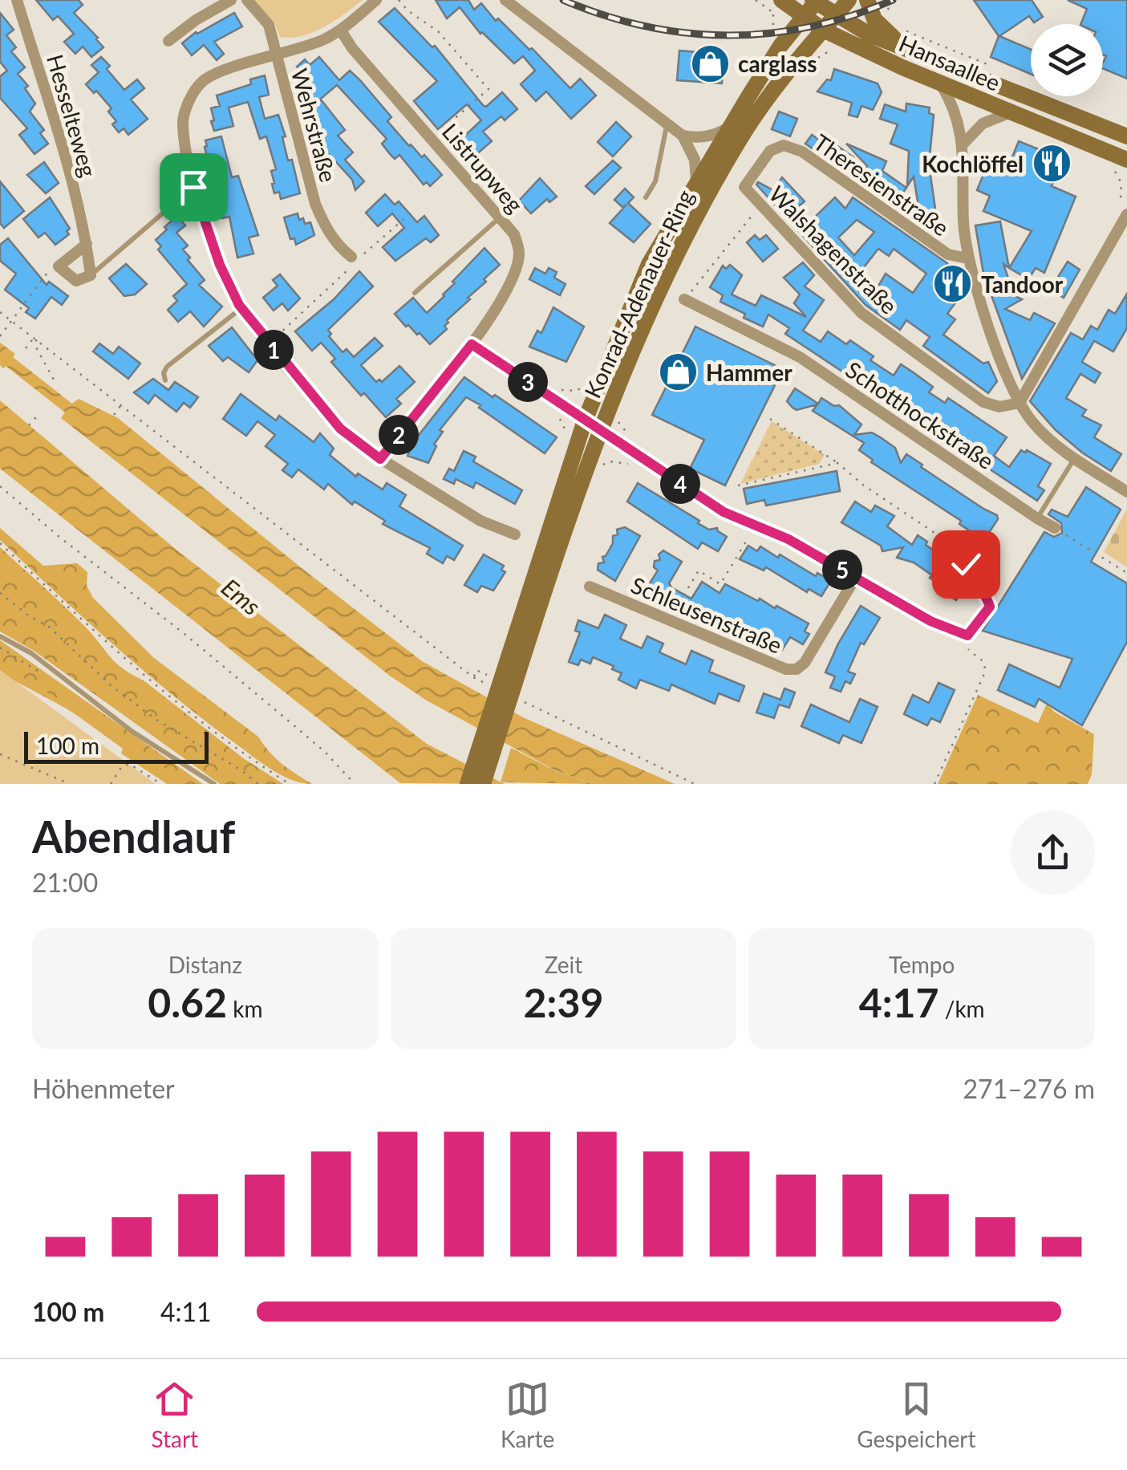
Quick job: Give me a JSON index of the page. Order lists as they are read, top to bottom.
{
  "streets": {
    "main road": ["Hansaallee", "Konrad-Adenauer-Ring"],
    "street": [
      "Hesselteweg",
      "Wehrstraße",
      "Listrupweg",
      "Theresienstraße",
      "Walshagenstraße",
      "Schotthockstraße",
      "Schleusenstraße"
    ]
  },
  "crossings": [
    ["Hansaallee", "Konrad-Adenauer-Ring"],
    ["Theresienstraße", "Walshagenstraße"]
  ],
  "water": ["Ems"],
  "places": {
    "shop": ["carglass", "Hammer"],
    "restaurant": ["Kochlöffel", "Tandoor"]
  },
  "scale_bar": "100 m",
  "page": {
    "pins": [
      "1",
      "3",
      "2",
      "4",
      "5"
    ],
    "scale": "100 m",
    "heading": ["Abendlauf", "21:00"],
    "stats": [
      ["Distanz", "0.62 km"],
      ["Zeit", "2:39"],
      ["Tempo", "4:17 /km"]
    ],
    "chart": ["Höhenmeter", "271–276 m"],
    "list": [
      {
        "name": "100 m",
        "note": "4:11"
      }
    ],
    "tabs": ["Start", "Karte", "Gespeichert"]
  }
}
